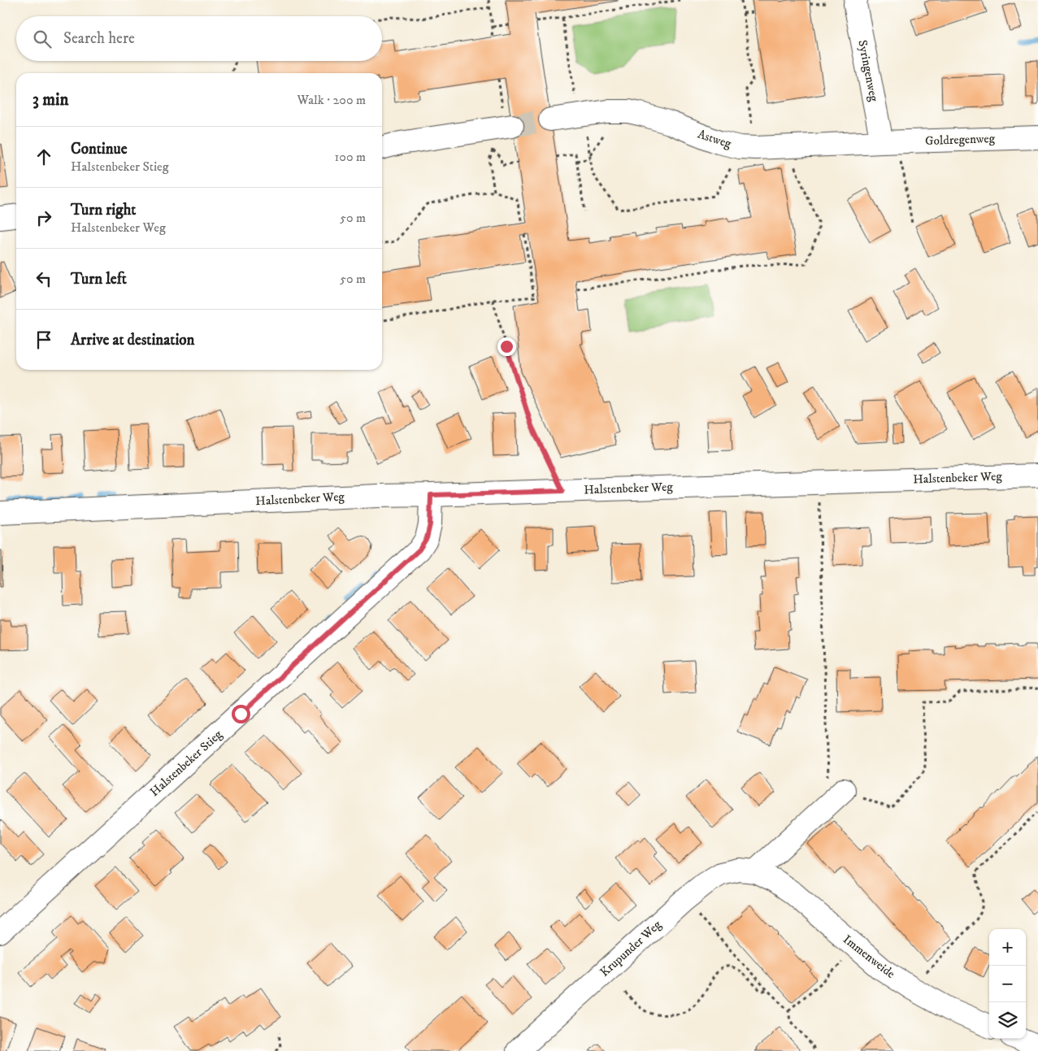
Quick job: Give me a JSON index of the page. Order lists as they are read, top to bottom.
{
  "streets": {
    "street": [
      "Syringenweg",
      "Astweg",
      "Goldregenweg",
      "Halstenbeker Weg",
      "Halstenbeker Stieg",
      "Krupunder Weg",
      "Immenweide"
    ]
  },
  "crossings": [
    ["Syringenweg", "Astweg"],
    ["Syringenweg", "Goldregenweg"],
    ["Astweg", "Goldregenweg"],
    ["Halstenbeker Weg", "Halstenbeker Stieg"],
    ["Krupunder Weg", "Immenweide"]
  ],
  "page": {
    "search": "Search here",
    "heading": ["3 min", "Walk · 200 m"],
    "list": [
      ["Continue", "Halstenbeker Stieg", "100 m"],
      ["Turn right", "Halstenbeker Weg", "50 m"],
      ["Turn left", "50 m"],
      "Arrive at destination"
    ],
    "map_buttons": ["+", "−"]
  }
}
